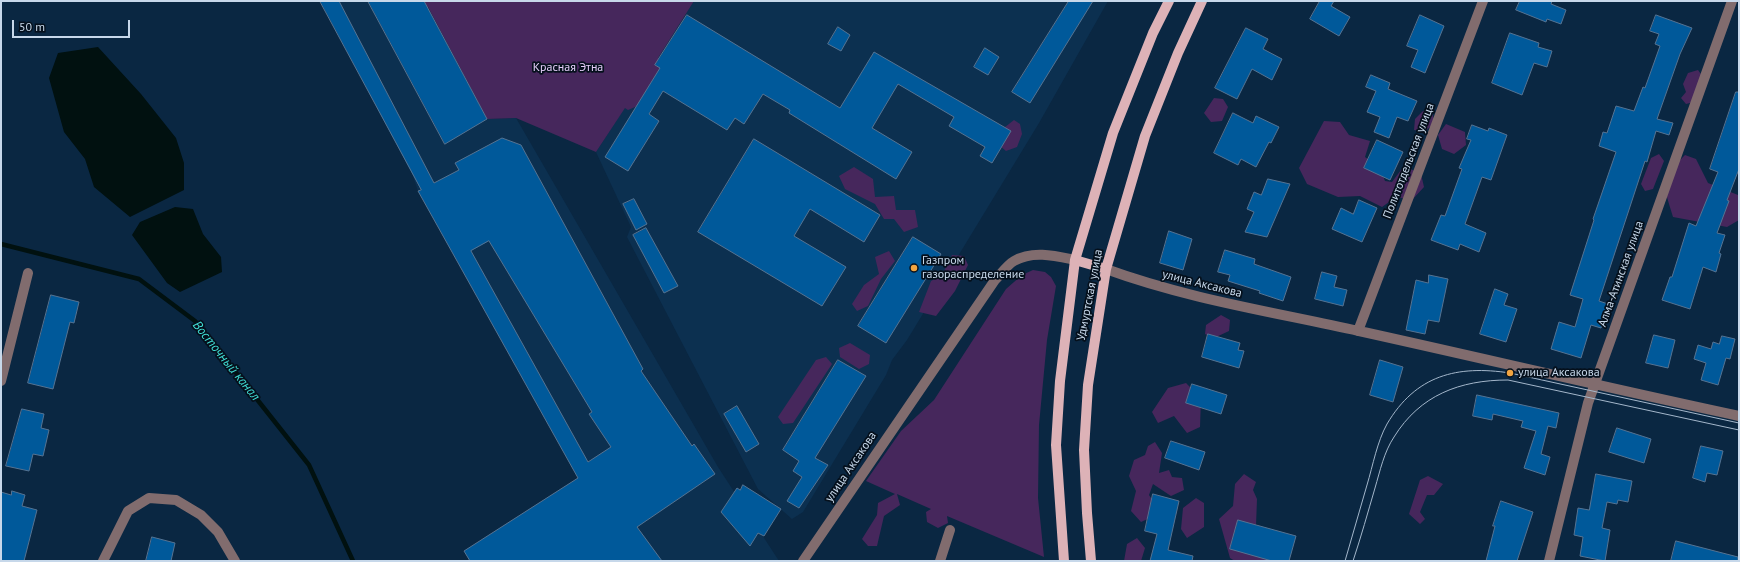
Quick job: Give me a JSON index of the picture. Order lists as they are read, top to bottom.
{
  "streets": {
    "main road": ["Удмуртская улица"],
    "street": ["Политотдельская улица", "Алма-Атинская улица", "улица Аксакова"]
  },
  "crossings": [
    ["Политотдельская улица", "улица Аксакова"],
    ["Алма-Атинская улица", "улица Аксакова"],
    ["улица Аксакова", "Удмуртская улица"]
  ],
  "water": ["Восточный канал"],
  "parks": ["Красная Этна"],
  "places": ["Газпром газораспределение", "улица Аксакова"],
  "scale_bar": "50 m"
}
